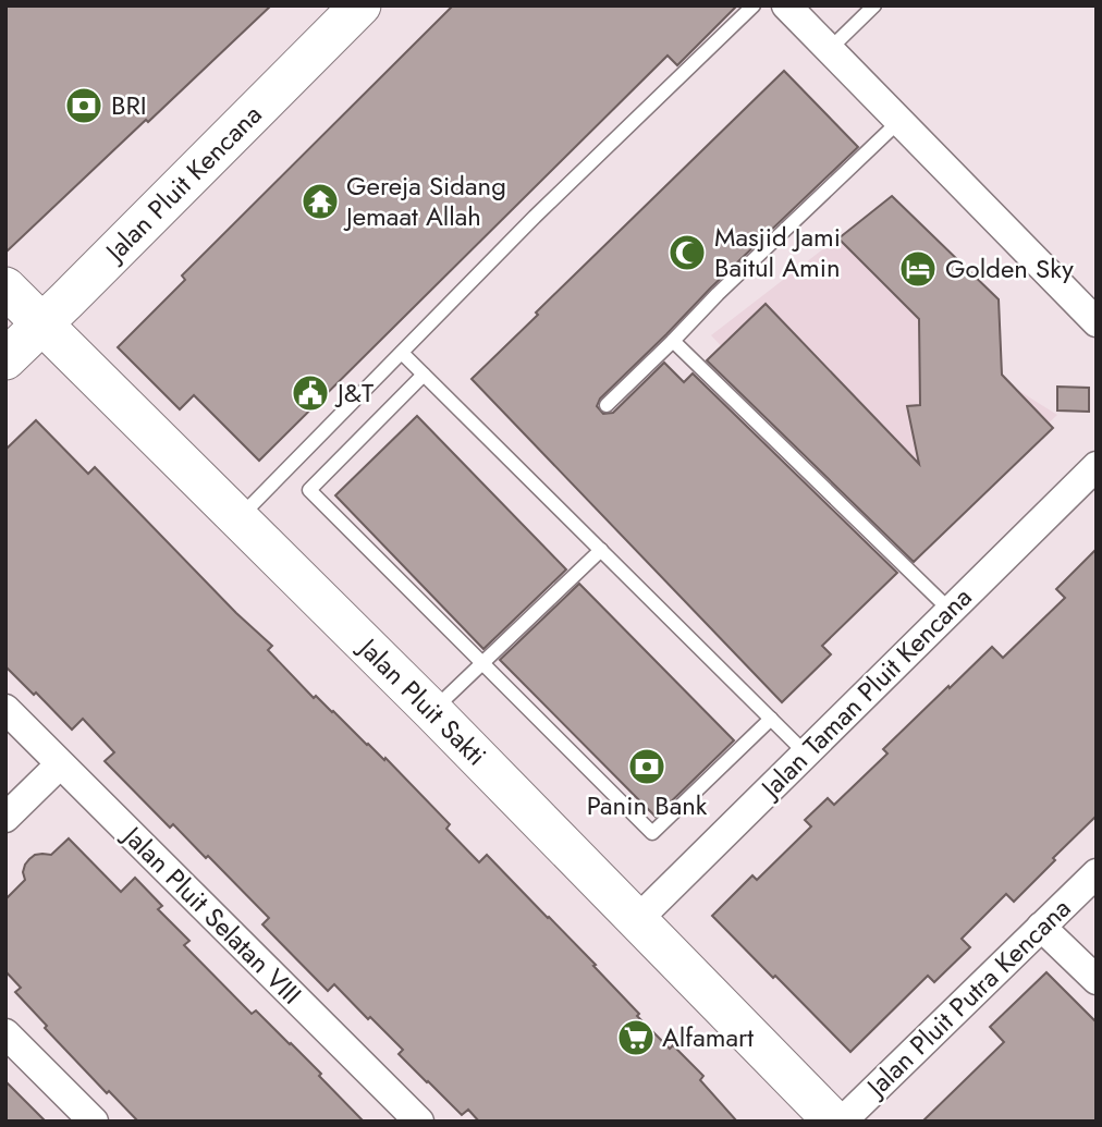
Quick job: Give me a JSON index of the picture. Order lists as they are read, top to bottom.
{
  "streets": {
    "street": [
      "Jalan Pluit Kencana",
      "Jalan Taman Pluit Kencana",
      "Jalan Pluit Sakti",
      "Jalan Pluit Selatan VIII",
      "Jalan Pluit Putra Kencana"
    ]
  },
  "crossings": [
    ["Jalan Pluit Kencana", "Jalan Pluit Sakti"],
    ["Jalan Taman Pluit Kencana", "Jalan Pluit Sakti"]
  ],
  "places": {
    "bank": ["BRI", "Panin Bank"],
    "temple": ["Gereja Sidang Jemaat Allah"],
    "mosque": ["Masjid Jami Baitul Amin"],
    "hotel": ["Golden Sky"],
    "public building": ["J&T"],
    "supermarket": ["Alfamart"]
  }
}
